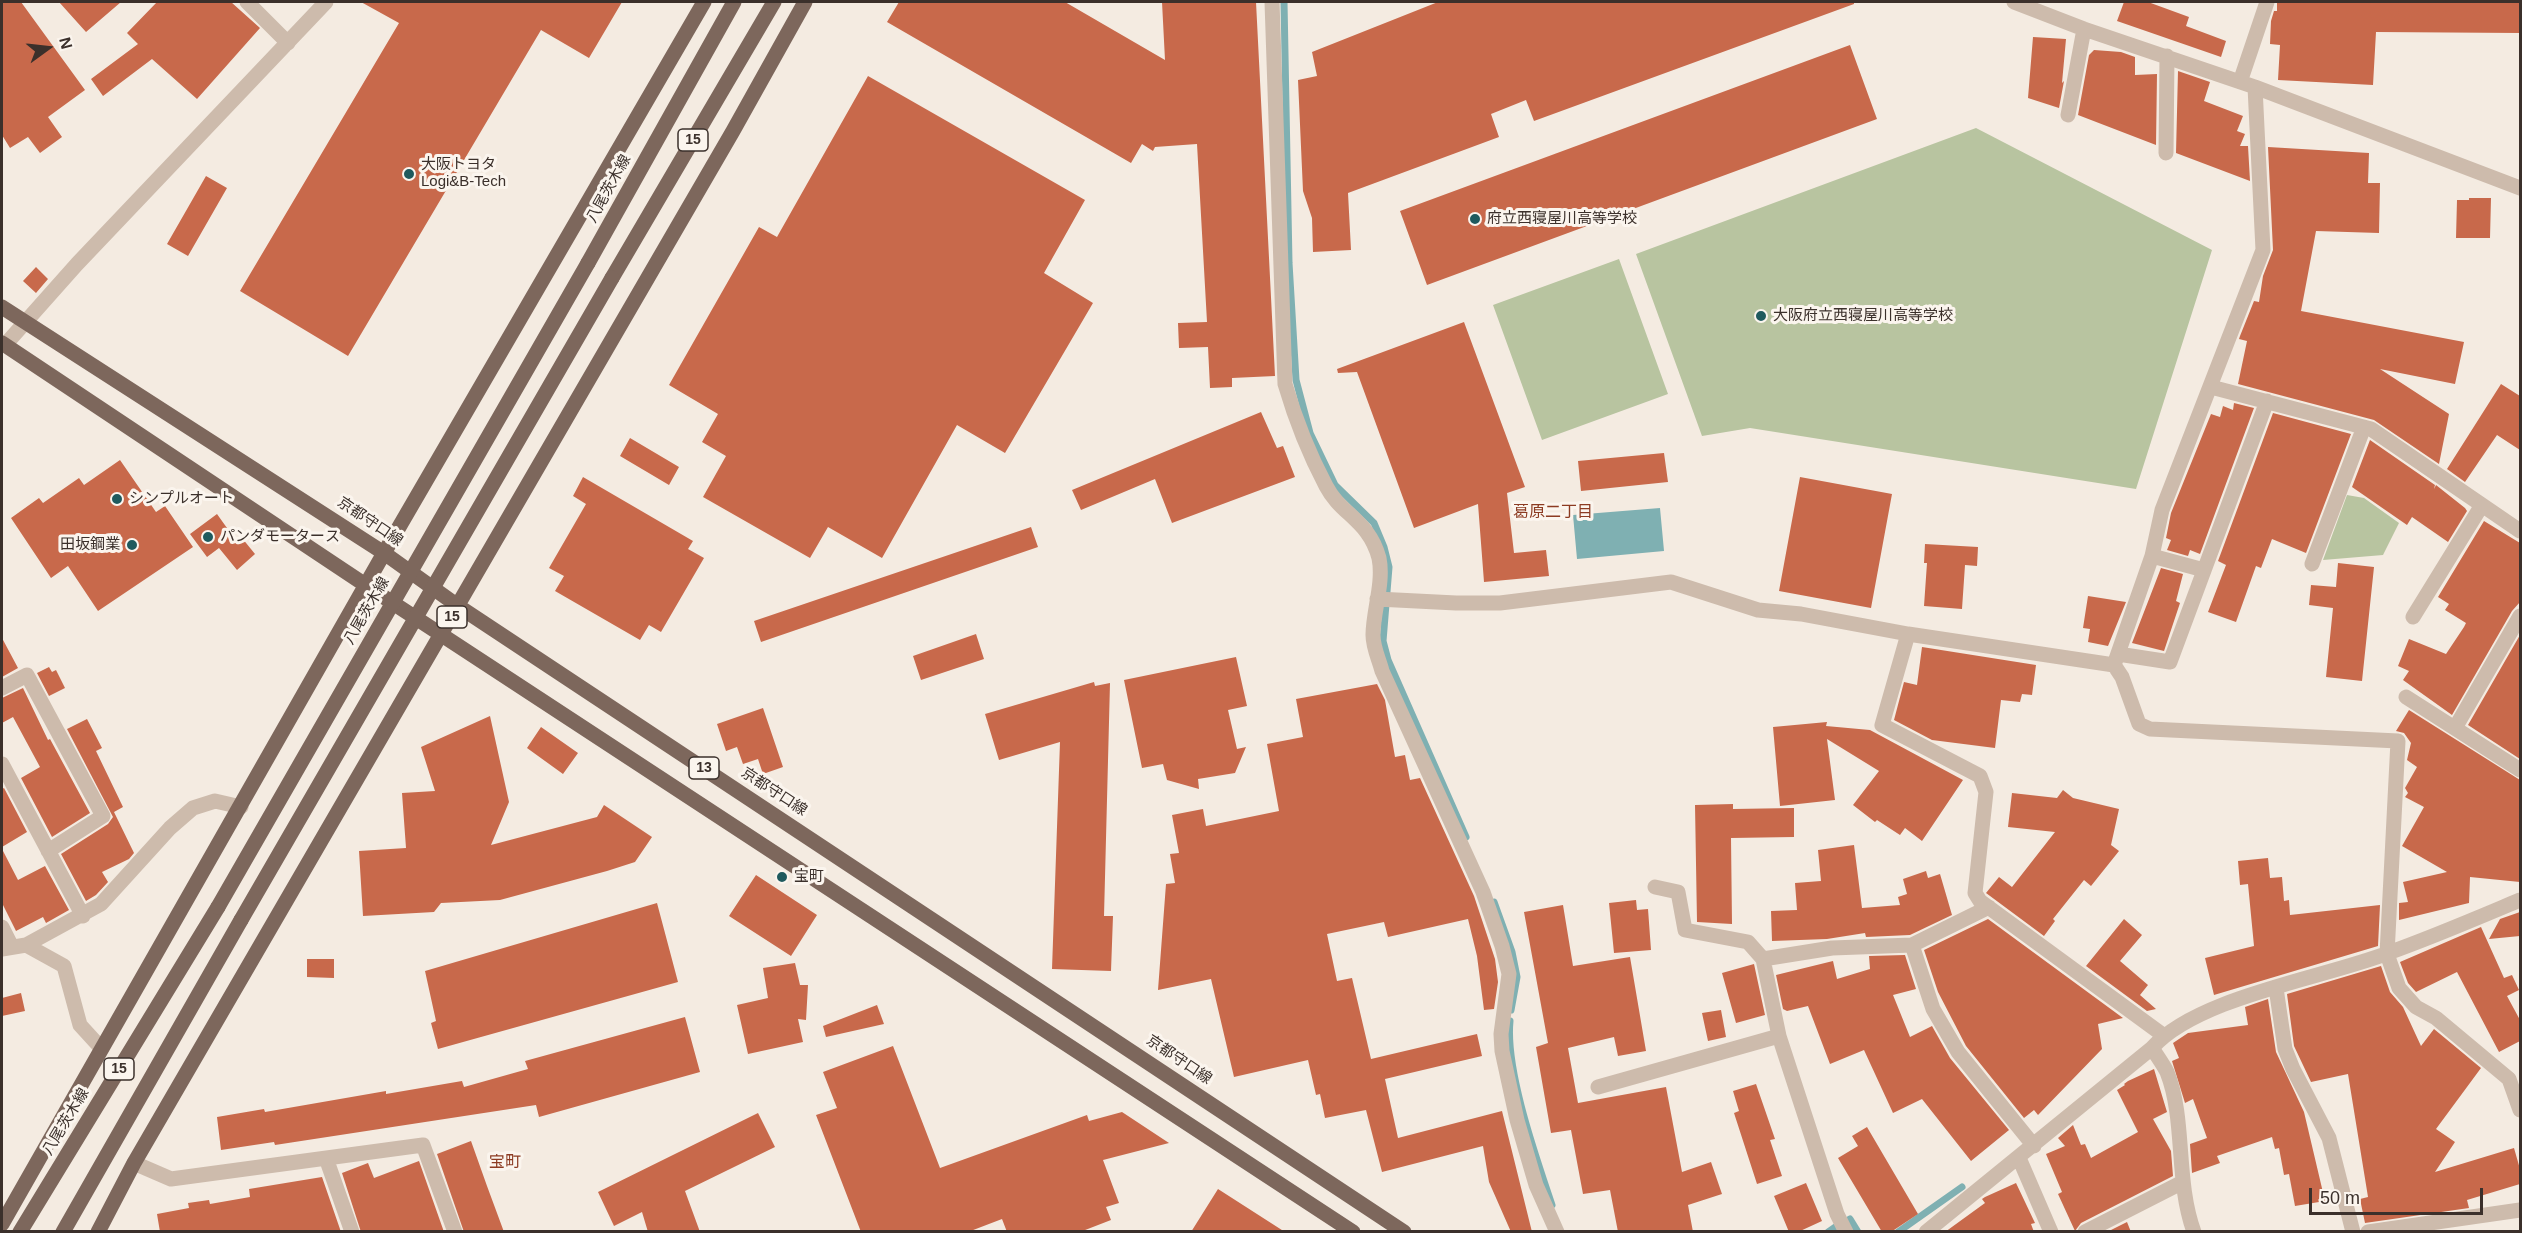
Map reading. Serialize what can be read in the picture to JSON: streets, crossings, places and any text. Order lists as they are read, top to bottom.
{
  "streets": {
    "main road": [
      "15",
      "八尾茨木線",
      "京都守口線",
      "13"
    ]
  },
  "crossings": [
    ["15", "京都守口線"],
    ["15", "13"]
  ],
  "districts": ["葛原二丁目", "宝町"],
  "places": [
    "大阪トヨタ Logi&B-Tech",
    "府立西寝屋川高等学校",
    "大阪府立西寝屋川高等学校",
    "シンプルオート",
    "パンダモータース",
    "田坂鋼業",
    "宝町"
  ],
  "scale_bar": "50 m",
  "north": "right"
}
